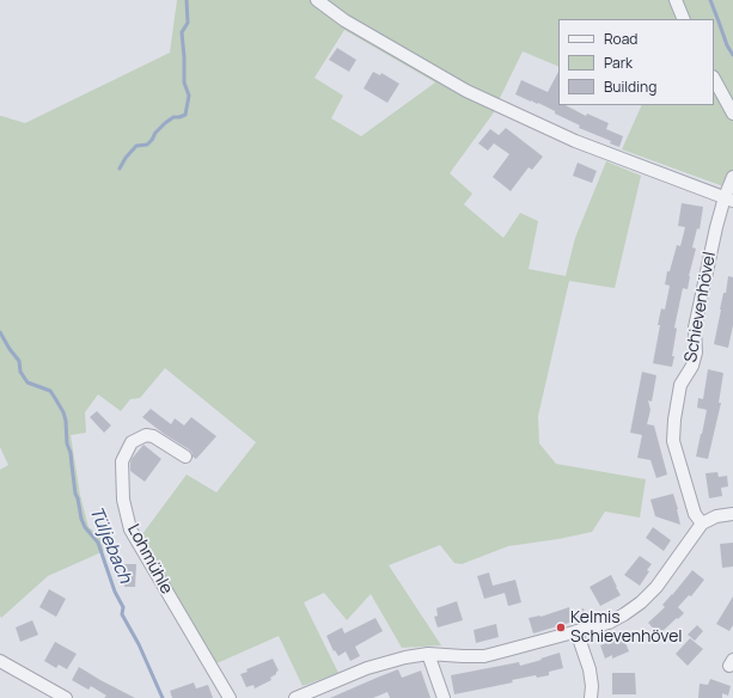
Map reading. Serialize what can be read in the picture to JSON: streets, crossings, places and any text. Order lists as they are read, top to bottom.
{
  "streets": {
    "street": ["Schievenhövel", "Lohmühle"]
  },
  "water": ["Tüljebach"],
  "places": ["Kelmis Schievenhövel"],
  "legend": ["Road", "Park", "Building"]
}
